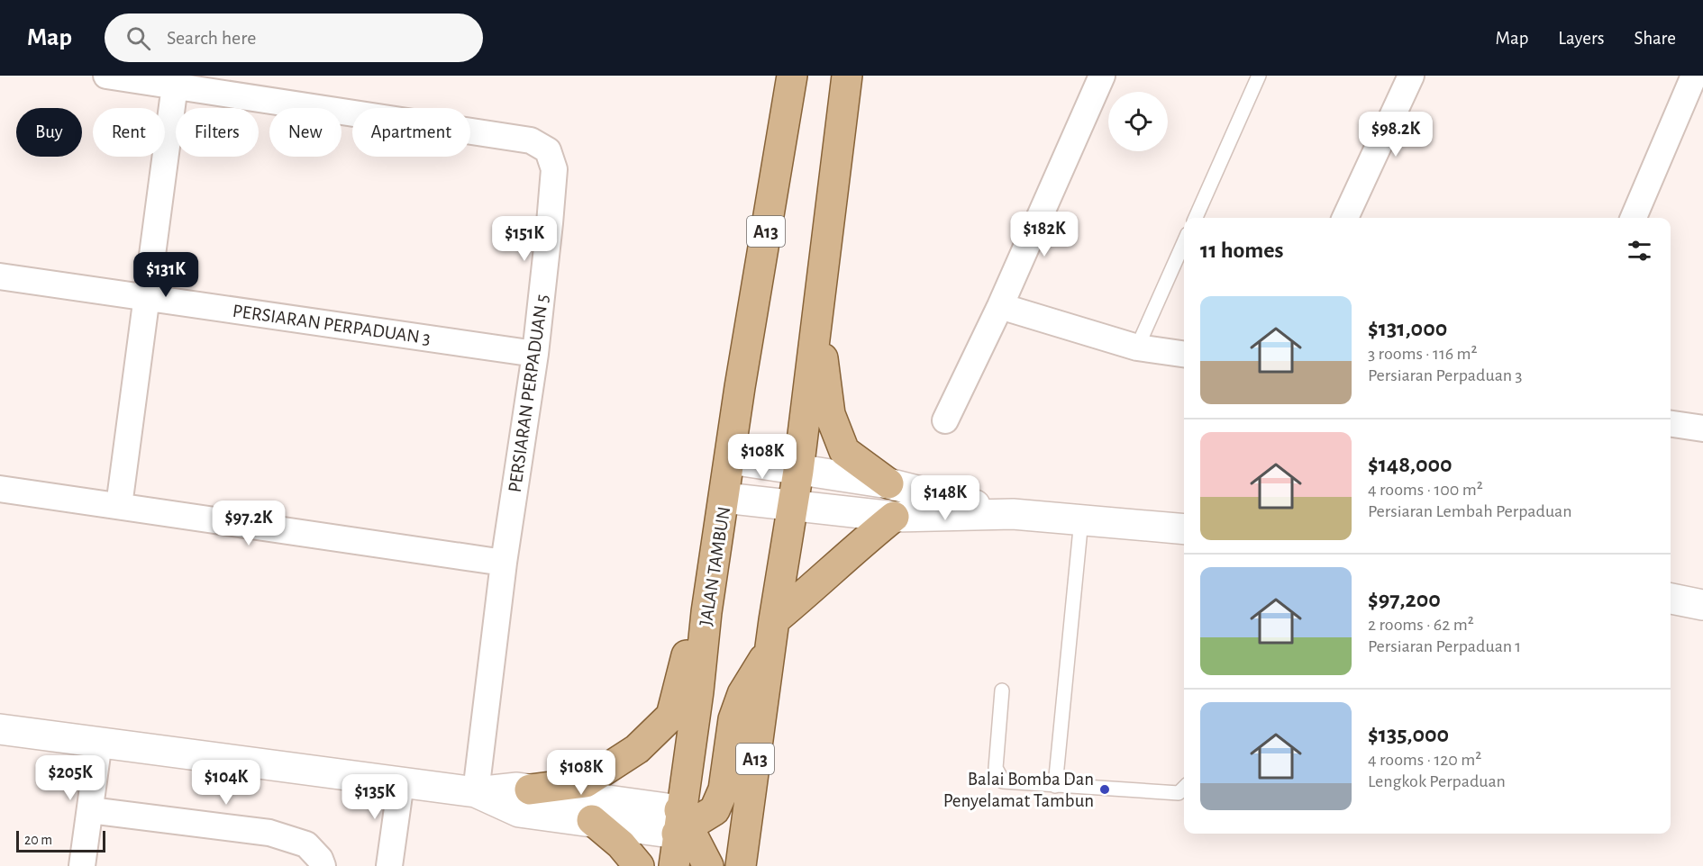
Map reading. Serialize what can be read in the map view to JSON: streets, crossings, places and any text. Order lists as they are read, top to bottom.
{
  "streets": {
    "main road": ["A13", "JALAN TAMBUN"],
    "street": ["PERSIARAN PERPADUAN 3", "PERSIARAN PERPADUAN 5"]
  },
  "crossings": [
    ["PERSIARAN PERPADUAN 3", "PERSIARAN PERPADUAN 5"]
  ],
  "places": ["Balai Bomba Dan Penyelamat Tambun"],
  "scale_bar": "20 m",
  "page": {
    "header": "Map",
    "search": "Search here",
    "nav": ["Map", "Layers", "Share"],
    "chip": [
      "Buy",
      "Rent",
      "Filters",
      "New",
      "Apartment"
    ],
    "price": [
      "$98.2K",
      "$182K",
      "$151K",
      "$131K",
      "$108K",
      "$148K",
      "$97.2K",
      "$108K",
      "$205K",
      "$104K",
      "$135K"
    ],
    "heading": "11 homes",
    "list": [
      {
        "name": "$131,000",
        "note": "3 rooms · 116 m² · Persiaran Perpaduan 3"
      },
      {
        "name": "$148,000",
        "note": "4 rooms · 100 m² · Persiaran Lembah Perpaduan"
      },
      {
        "name": "$97,200",
        "note": "2 rooms · 62 m² · Persiaran Perpaduan 1"
      },
      {
        "name": "$135,000",
        "note": "4 rooms · 120 m² · Lengkok Perpaduan"
      }
    ],
    "scale": "20 m"
  }
}
